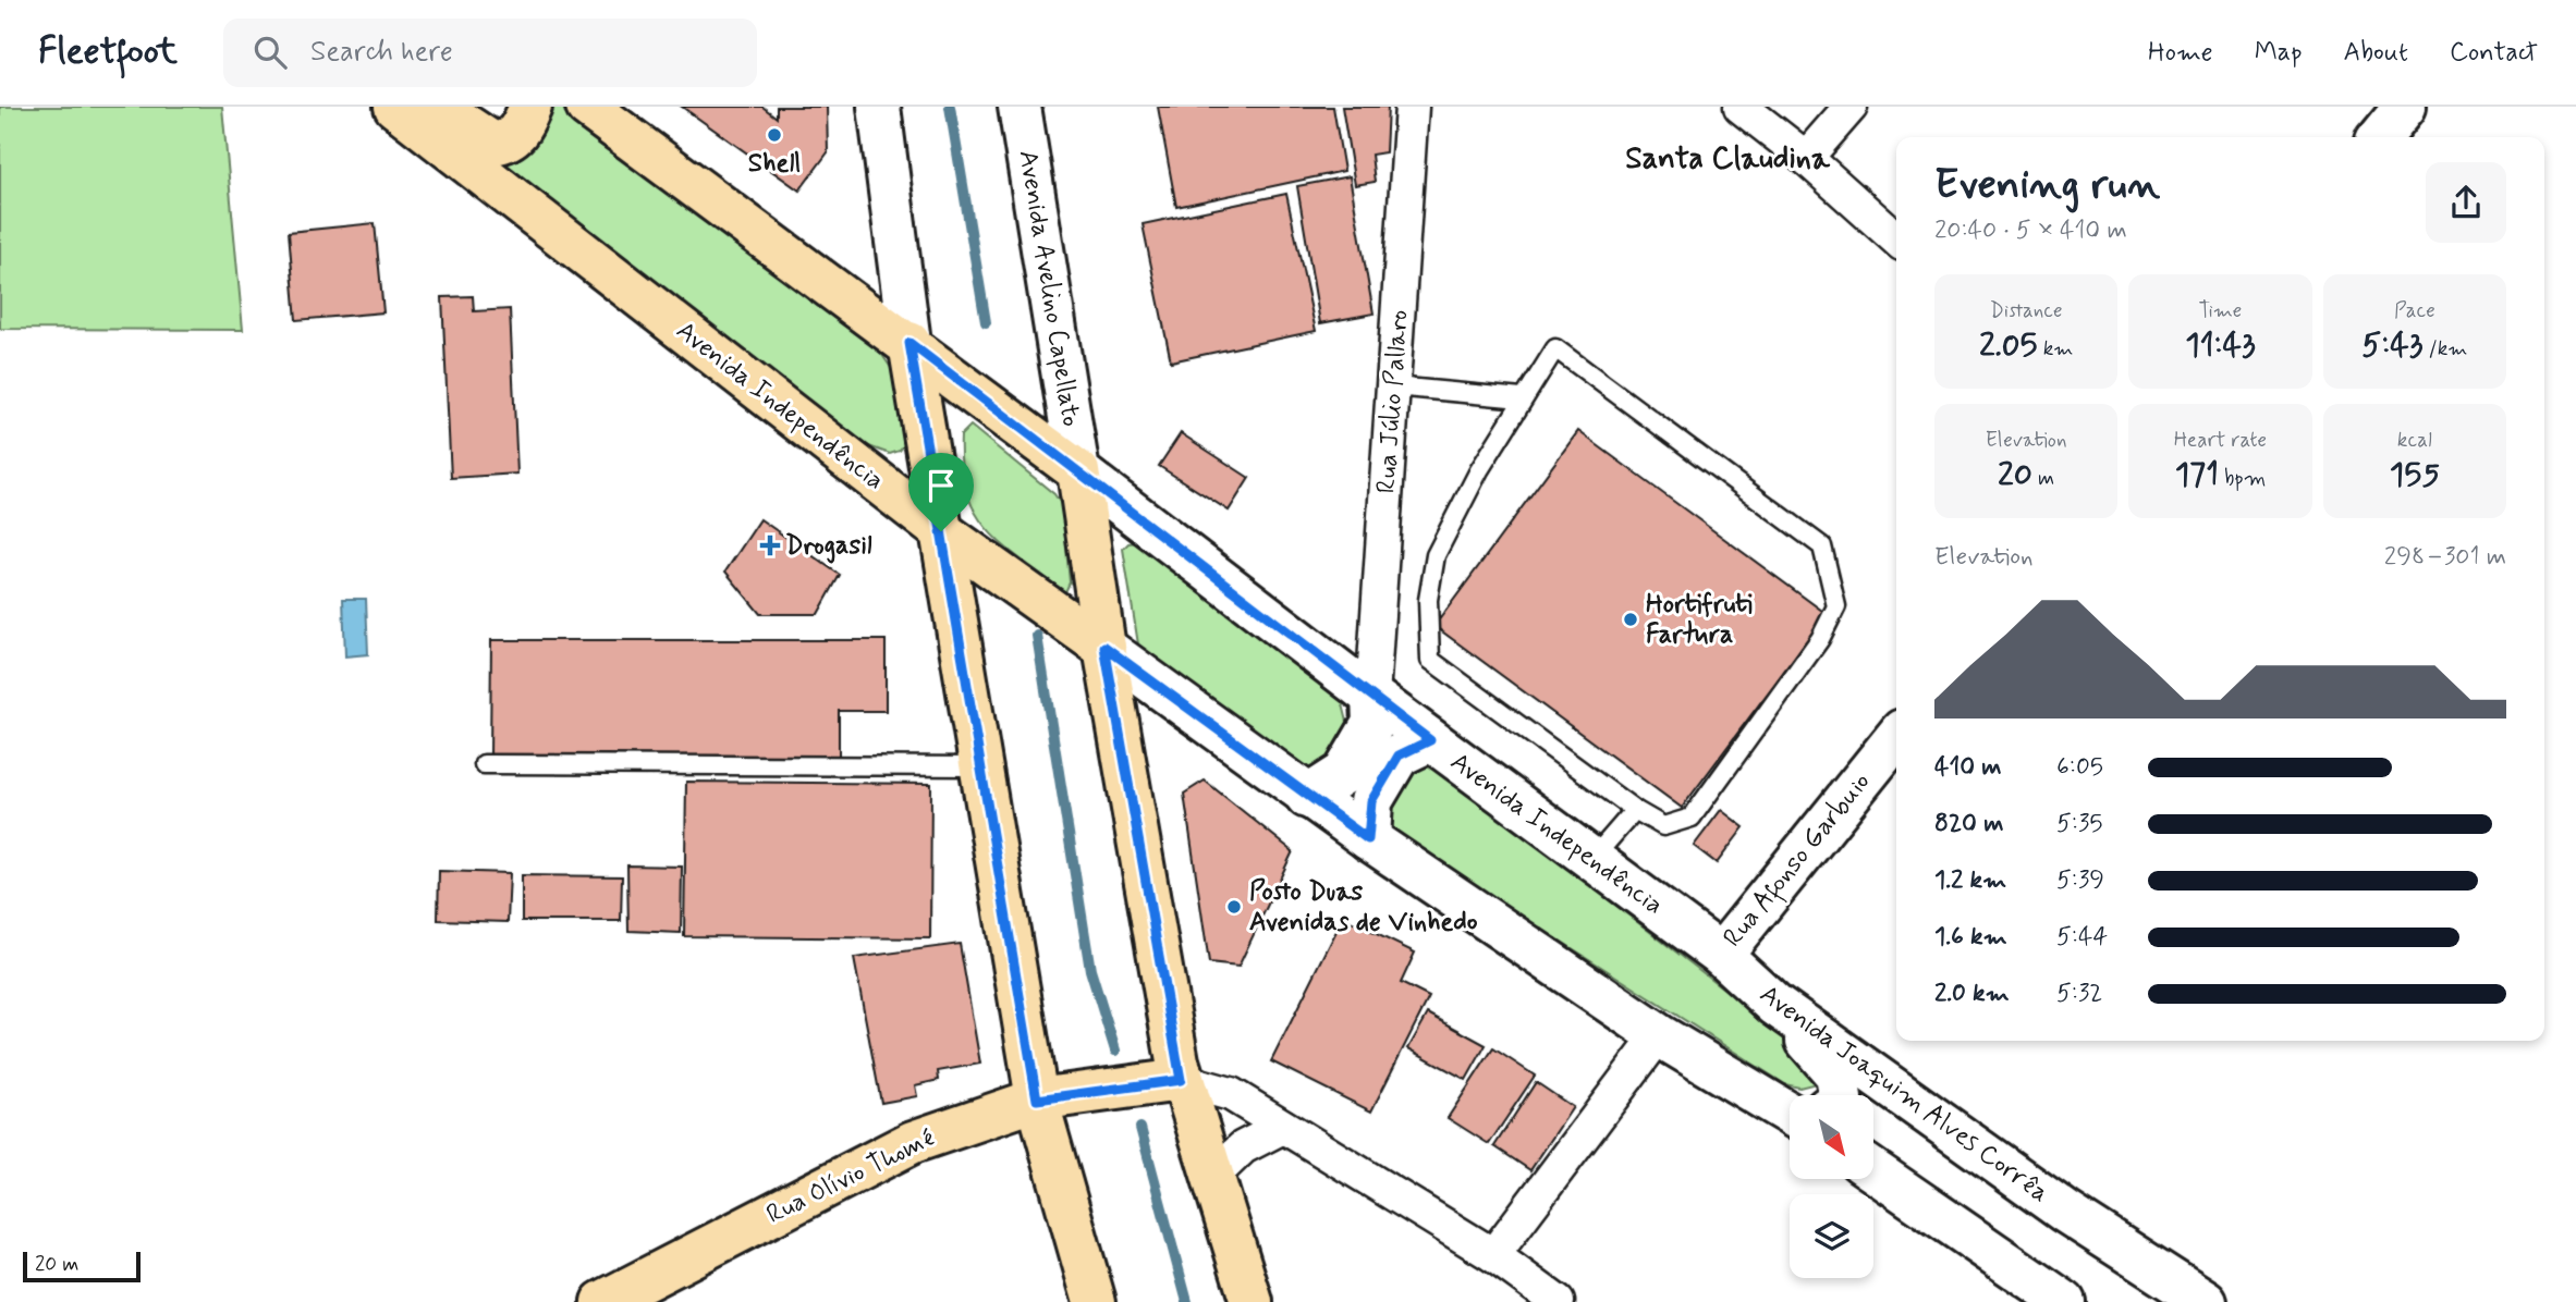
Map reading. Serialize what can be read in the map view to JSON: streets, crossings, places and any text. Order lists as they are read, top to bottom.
{
  "streets": {
    "main road": [
      "Avenida Avelino Capellato",
      "Avenida Independência",
      "Rua Afonso Garbuio",
      "Avenida Joaquim Alves Corrêa",
      "Rua Olívio Thomé"
    ],
    "street": ["Rua Júlio Pallaro"]
  },
  "crossings": [
    ["Avenida Avelino Capellato", "Avenida Independência"],
    ["Rua Júlio Pallaro", "Avenida Independência"],
    ["Avenida Independência", "Rua Afonso Garbuio"],
    ["Avenida Independência", "Avenida Joaquim Alves Corrêa"],
    ["Rua Afonso Garbuio", "Avenida Joaquim Alves Corrêa"]
  ],
  "districts": ["Santa Claudina"],
  "places": {
    "other": ["Shell", "Hortifruti Fartura", "Posto Duas Avenidas de Vinhedo"],
    "health": ["Drogasil"]
  },
  "scale_bar": "20 m",
  "north": "bottom right",
  "page": {
    "header": "Fleetfoot",
    "search": "Search here",
    "nav": [
      "Home",
      "Map",
      "About",
      "Contact"
    ],
    "heading": ["Evening run", "20:40 · 5 × 410 m"],
    "stats": [
      ["Distance", "2.05 km"],
      ["Time", "11:43"],
      ["Pace", "5:43 /km"],
      ["Elevation", "20 m"],
      ["Heart rate", "171 bpm"],
      ["kcal", "155"]
    ],
    "chart": ["Elevation", "298–301 m"],
    "list": [
      {
        "name": "410 m",
        "note": "6:05"
      },
      {
        "name": "820 m",
        "note": "5:35"
      },
      {
        "name": "1.2 km",
        "note": "5:39"
      },
      {
        "name": "1.6 km",
        "note": "5:44"
      },
      {
        "name": "2.0 km",
        "note": "5:32"
      }
    ],
    "scale": "20 m"
  }
}
